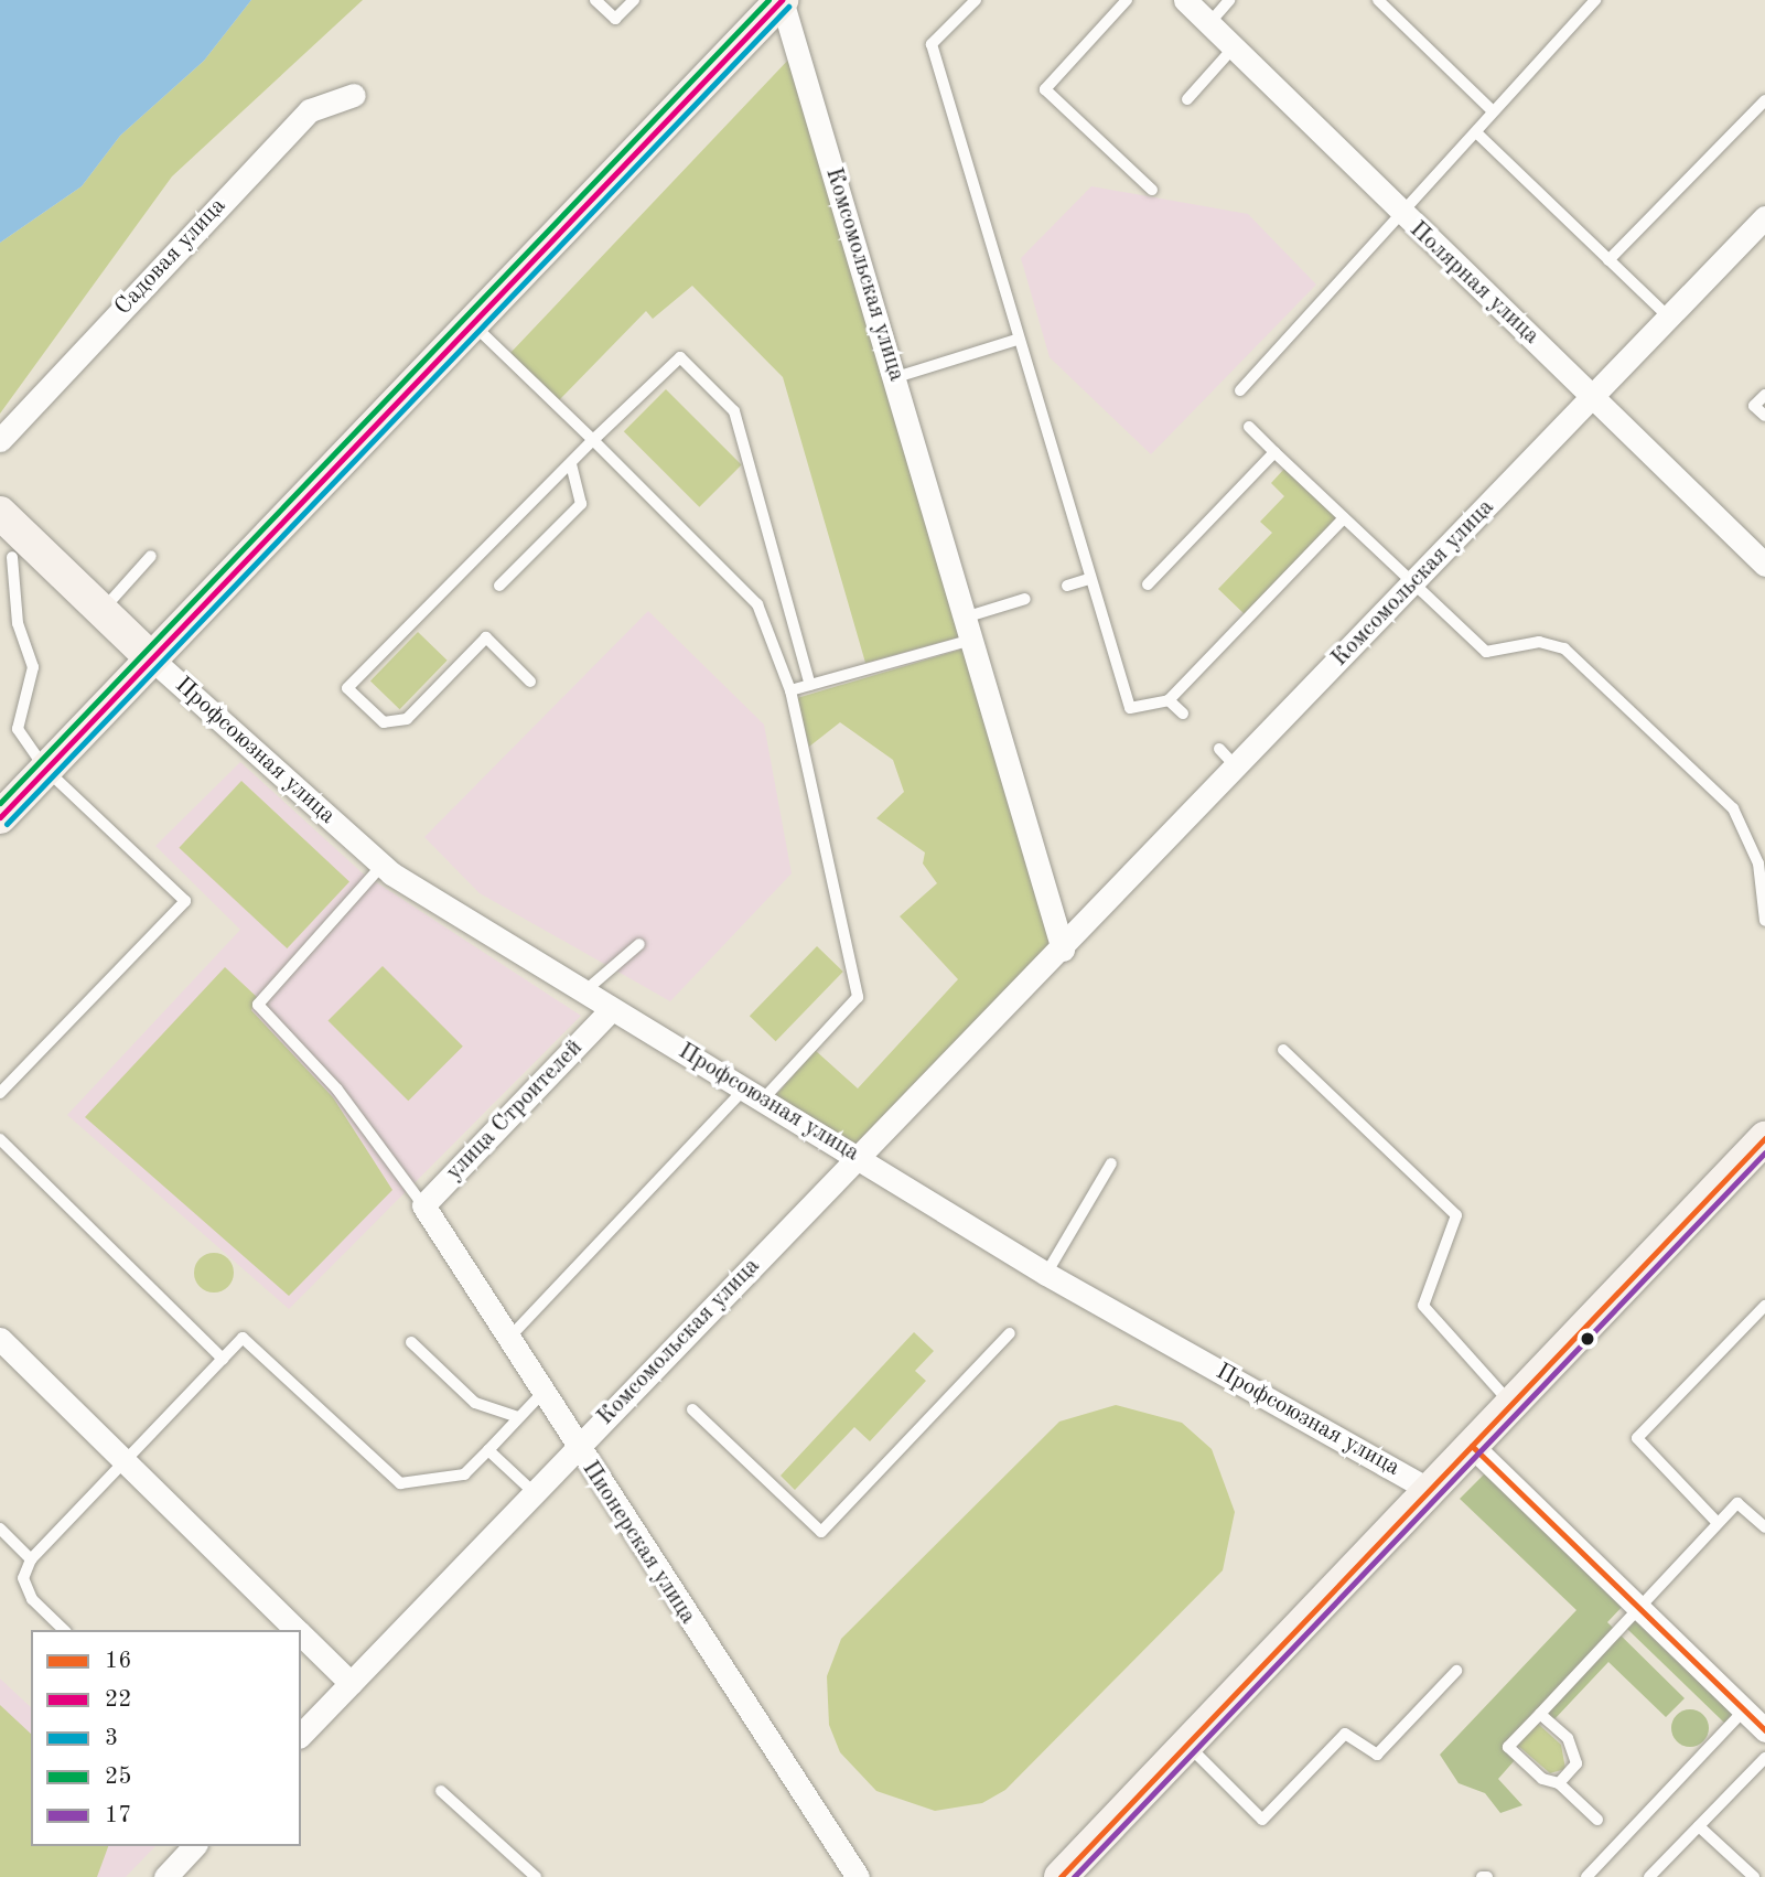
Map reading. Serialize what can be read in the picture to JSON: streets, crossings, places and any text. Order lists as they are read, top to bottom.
{
  "streets": {
    "street": [
      "Садовая улица",
      "Комсомольская улица",
      "Полярная улица",
      "Профсоюзная улица",
      "улица Строителей",
      "Пионерская улица"
    ]
  },
  "crossings": [
    ["Комсомольская улица", "Полярная улица"],
    ["Комсомольская улица", "Профсоюзная улица"],
    ["Комсомольская улица", "Пионерская улица"],
    ["улица Строителей", "Пионерская улица"]
  ],
  "lines": [
    "transit line 22",
    "transit line 25",
    "transit line 3",
    "transit line 16",
    "transit line 17"
  ],
  "legend": [
    "16",
    "22",
    "3",
    "25",
    "17"
  ]
}
